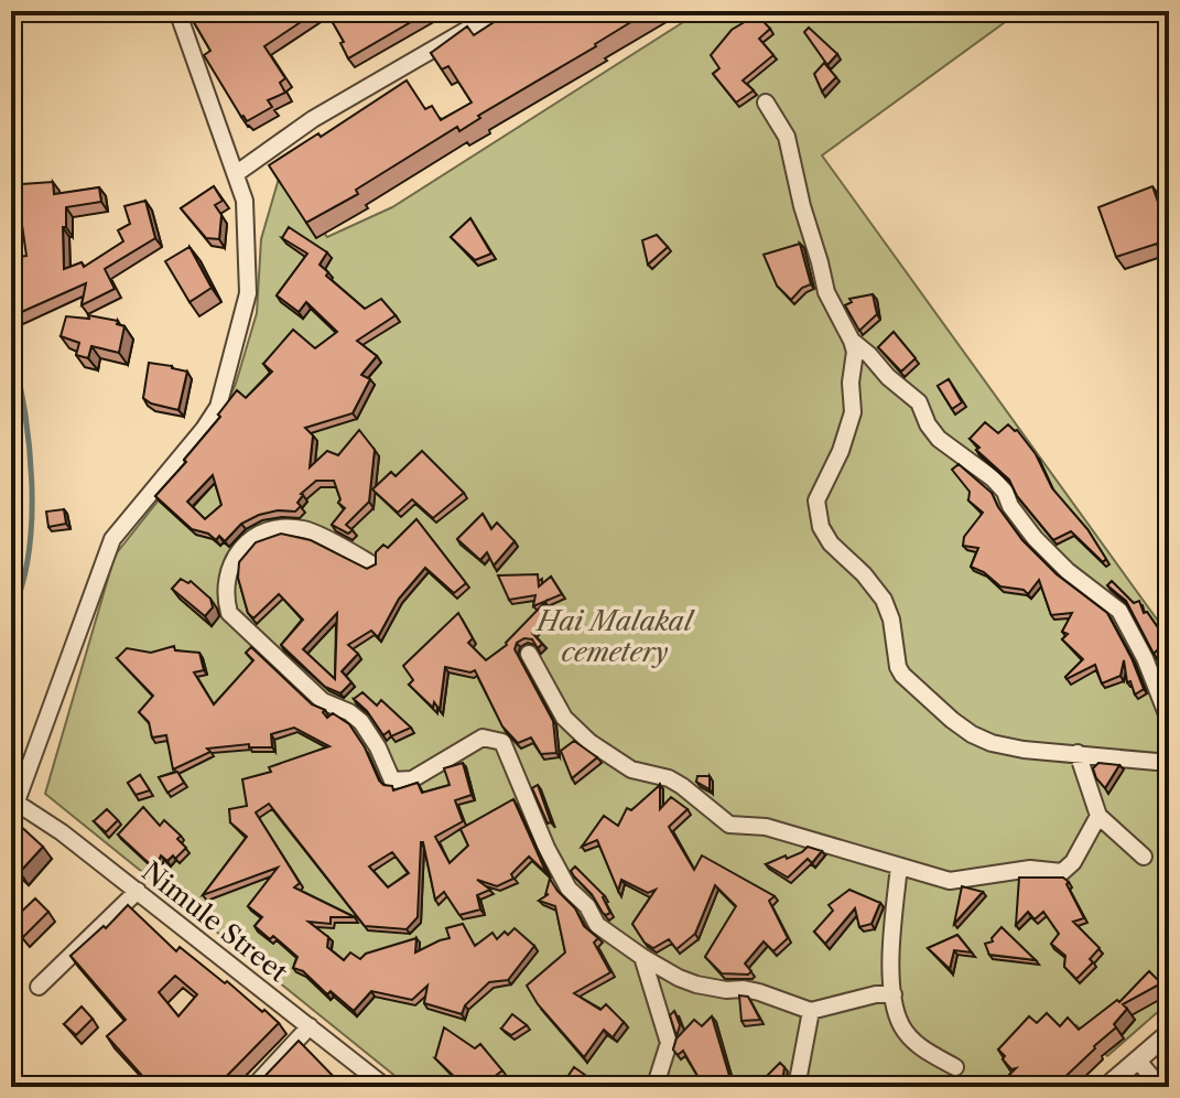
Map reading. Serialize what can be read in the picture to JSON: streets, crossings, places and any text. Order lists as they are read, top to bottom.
{
  "streets": {
    "street": ["Nimule Street"]
  },
  "parks": ["Hai Malakal cemetery"]
}
